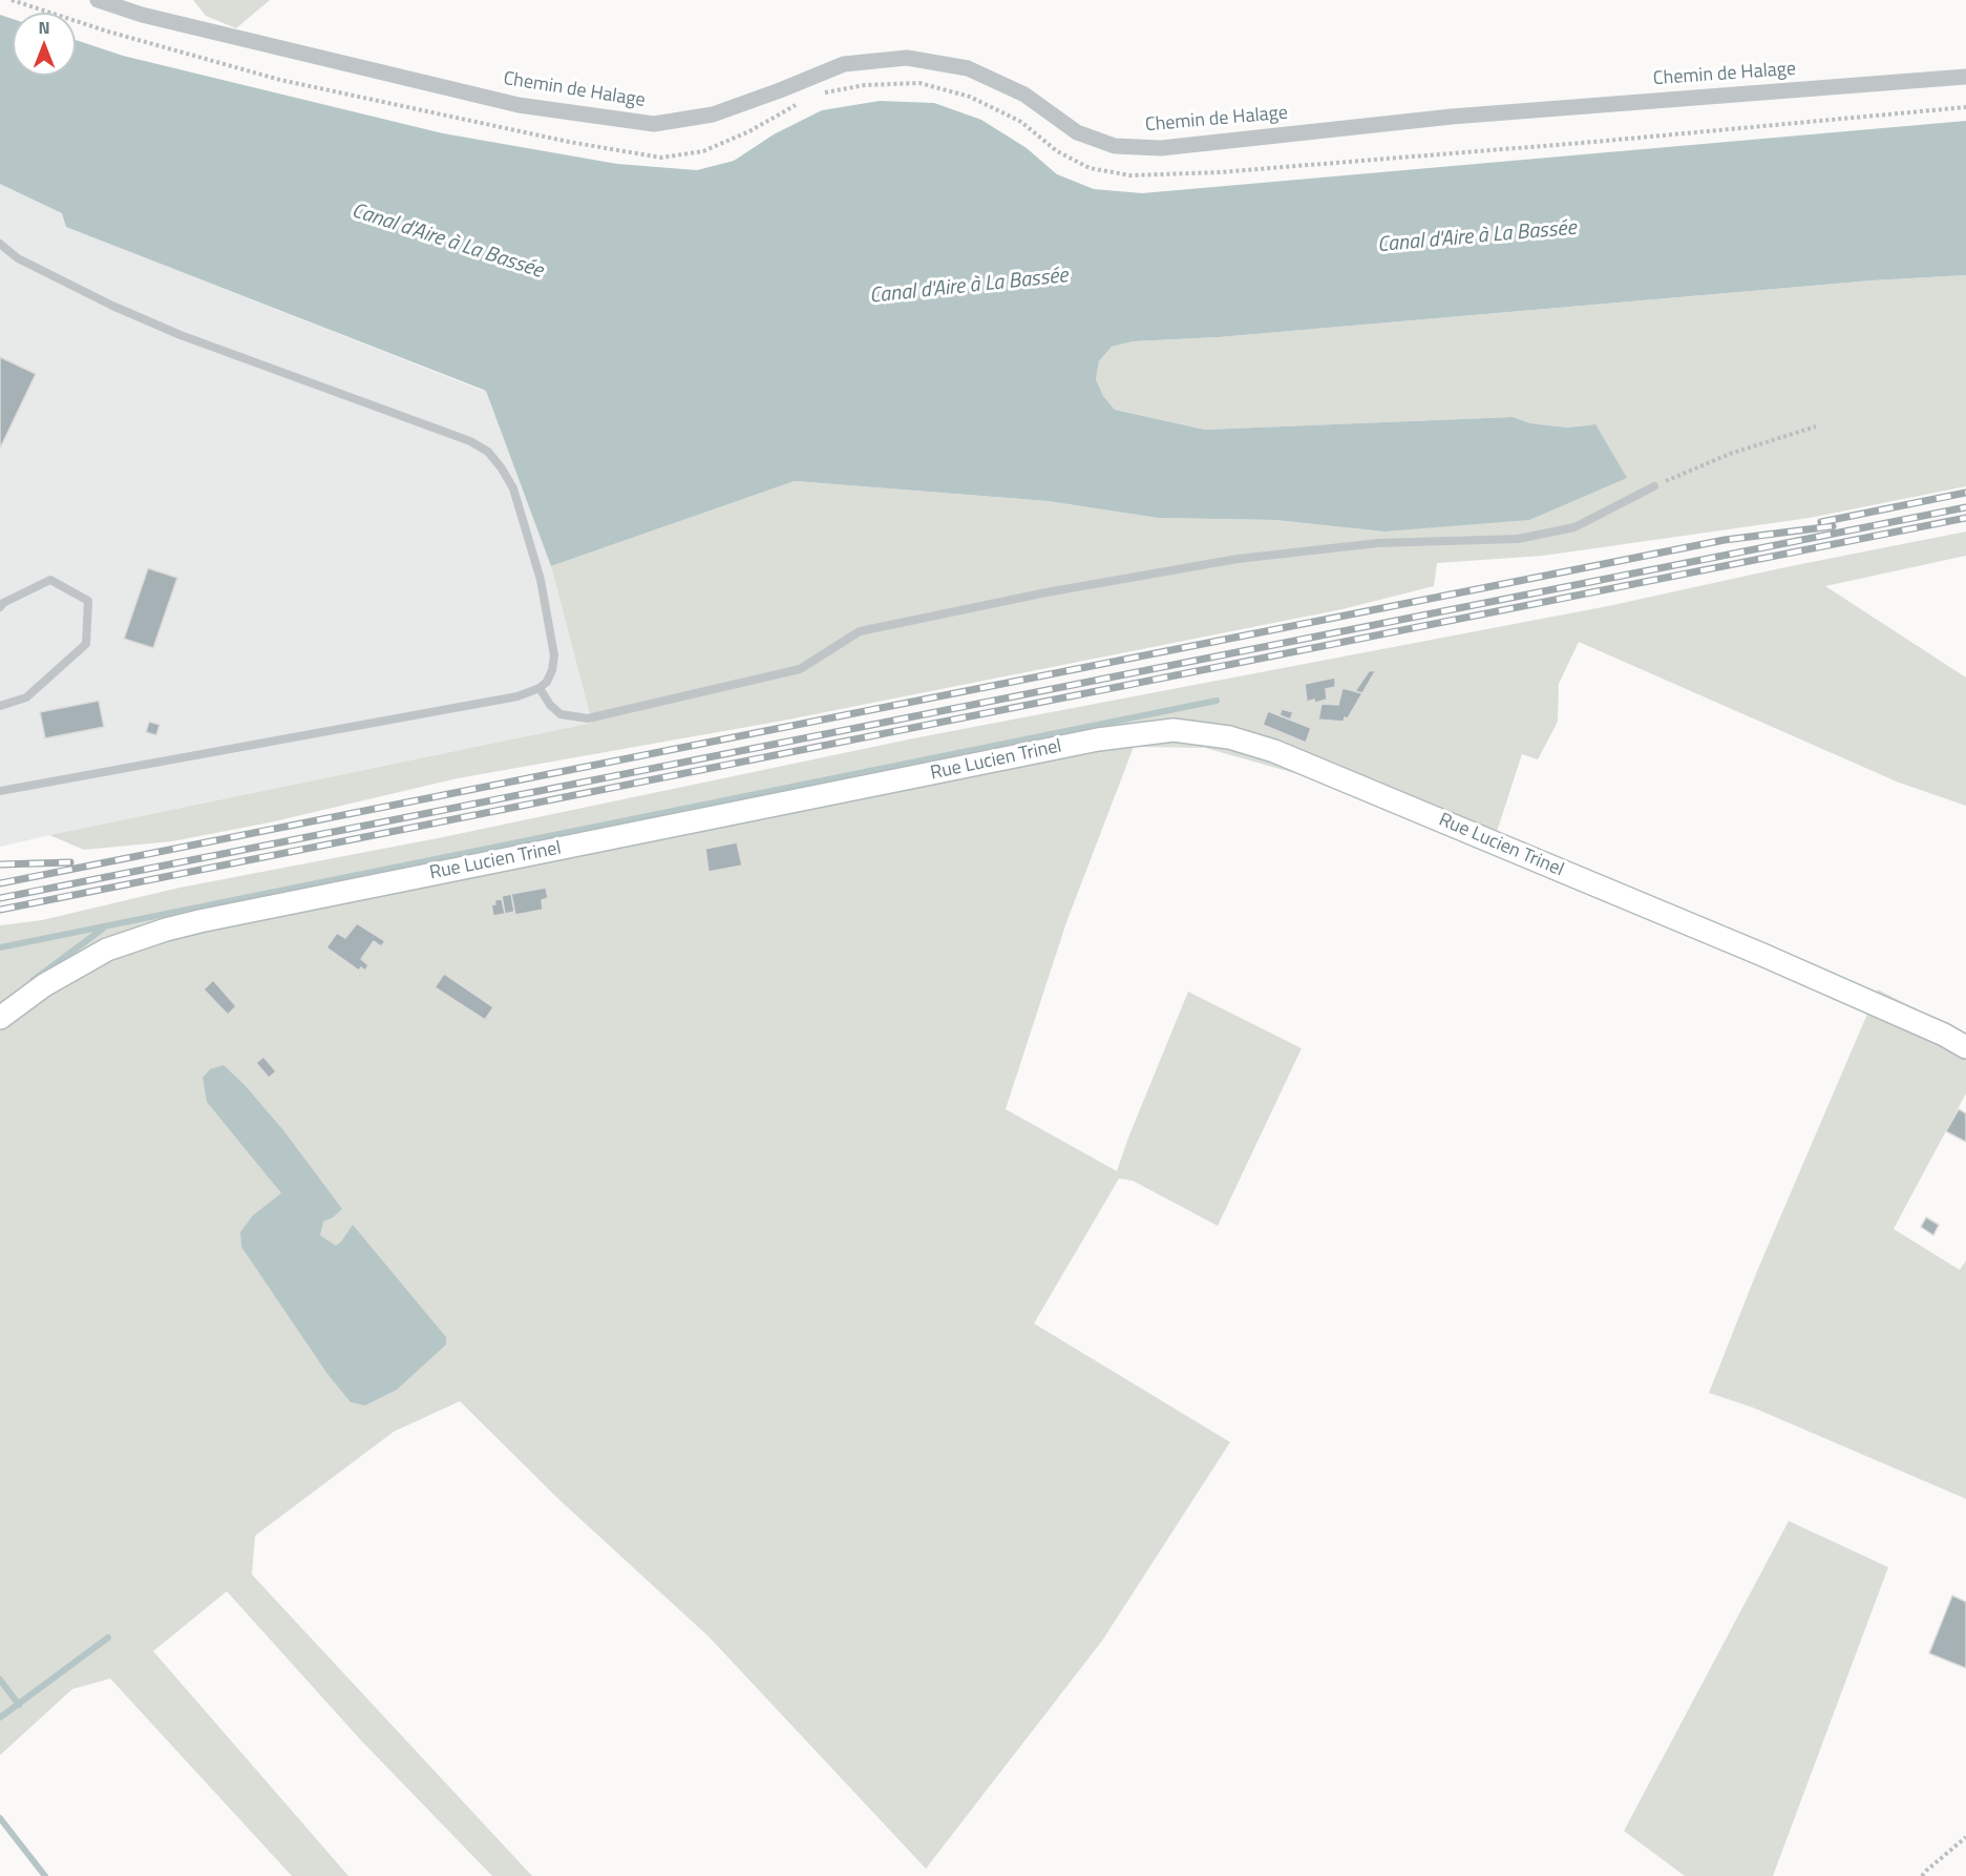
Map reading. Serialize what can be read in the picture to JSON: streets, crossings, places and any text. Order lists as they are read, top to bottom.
{
  "streets": {
    "street": ["Chemin de Halage", "Rue Lucien Trinel"]
  },
  "water": ["Canal d'Aire à La Bassée"],
  "north": "top"
}
